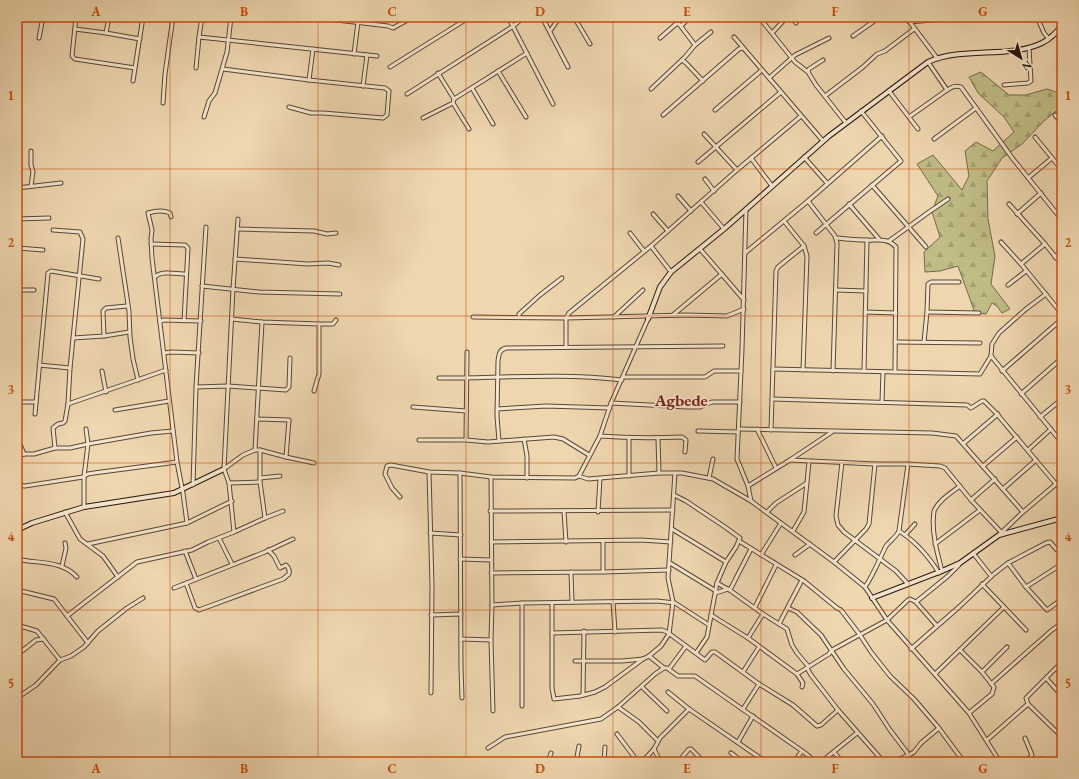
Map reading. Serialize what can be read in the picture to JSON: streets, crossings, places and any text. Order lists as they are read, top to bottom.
{
  "districts": ["Agbede"],
  "north": "bottom right",
  "grid": {
    "columns": [
      "A",
      "B",
      "C",
      "D",
      "E",
      "F",
      "G"
    ],
    "rows": [
      "1",
      "2",
      "3",
      "4",
      "5"
    ]
  }
}
